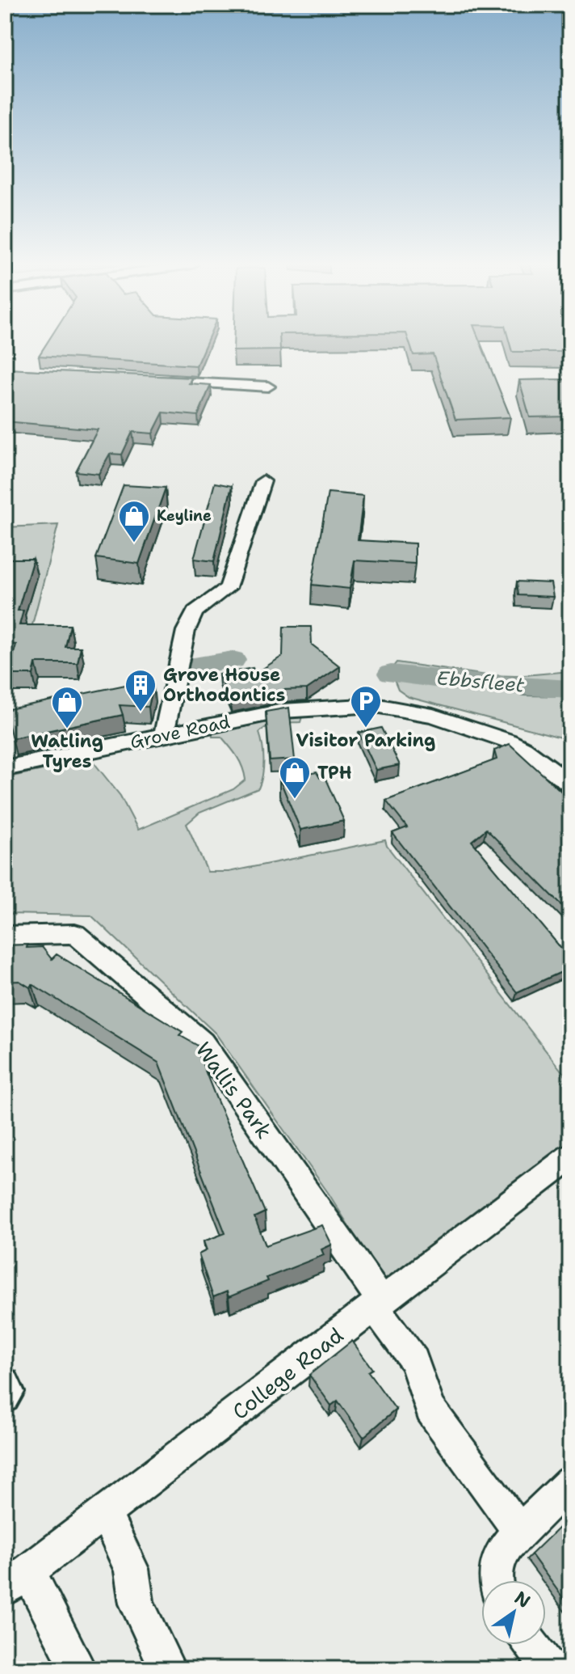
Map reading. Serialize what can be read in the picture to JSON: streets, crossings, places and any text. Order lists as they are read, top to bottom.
{
  "streets": {
    "street": ["Grove Road", "Wallis Park", "College Road"]
  },
  "crossings": [
    ["Wallis Park", "College Road"]
  ],
  "water": ["Ebbsfleet"],
  "places": {
    "shop": ["Keyline", "Watling Tyres", "TPH"],
    "building": ["Grove House Orthodontics"],
    "parking": ["Visitor Parking"]
  },
  "north": "top right"
}
